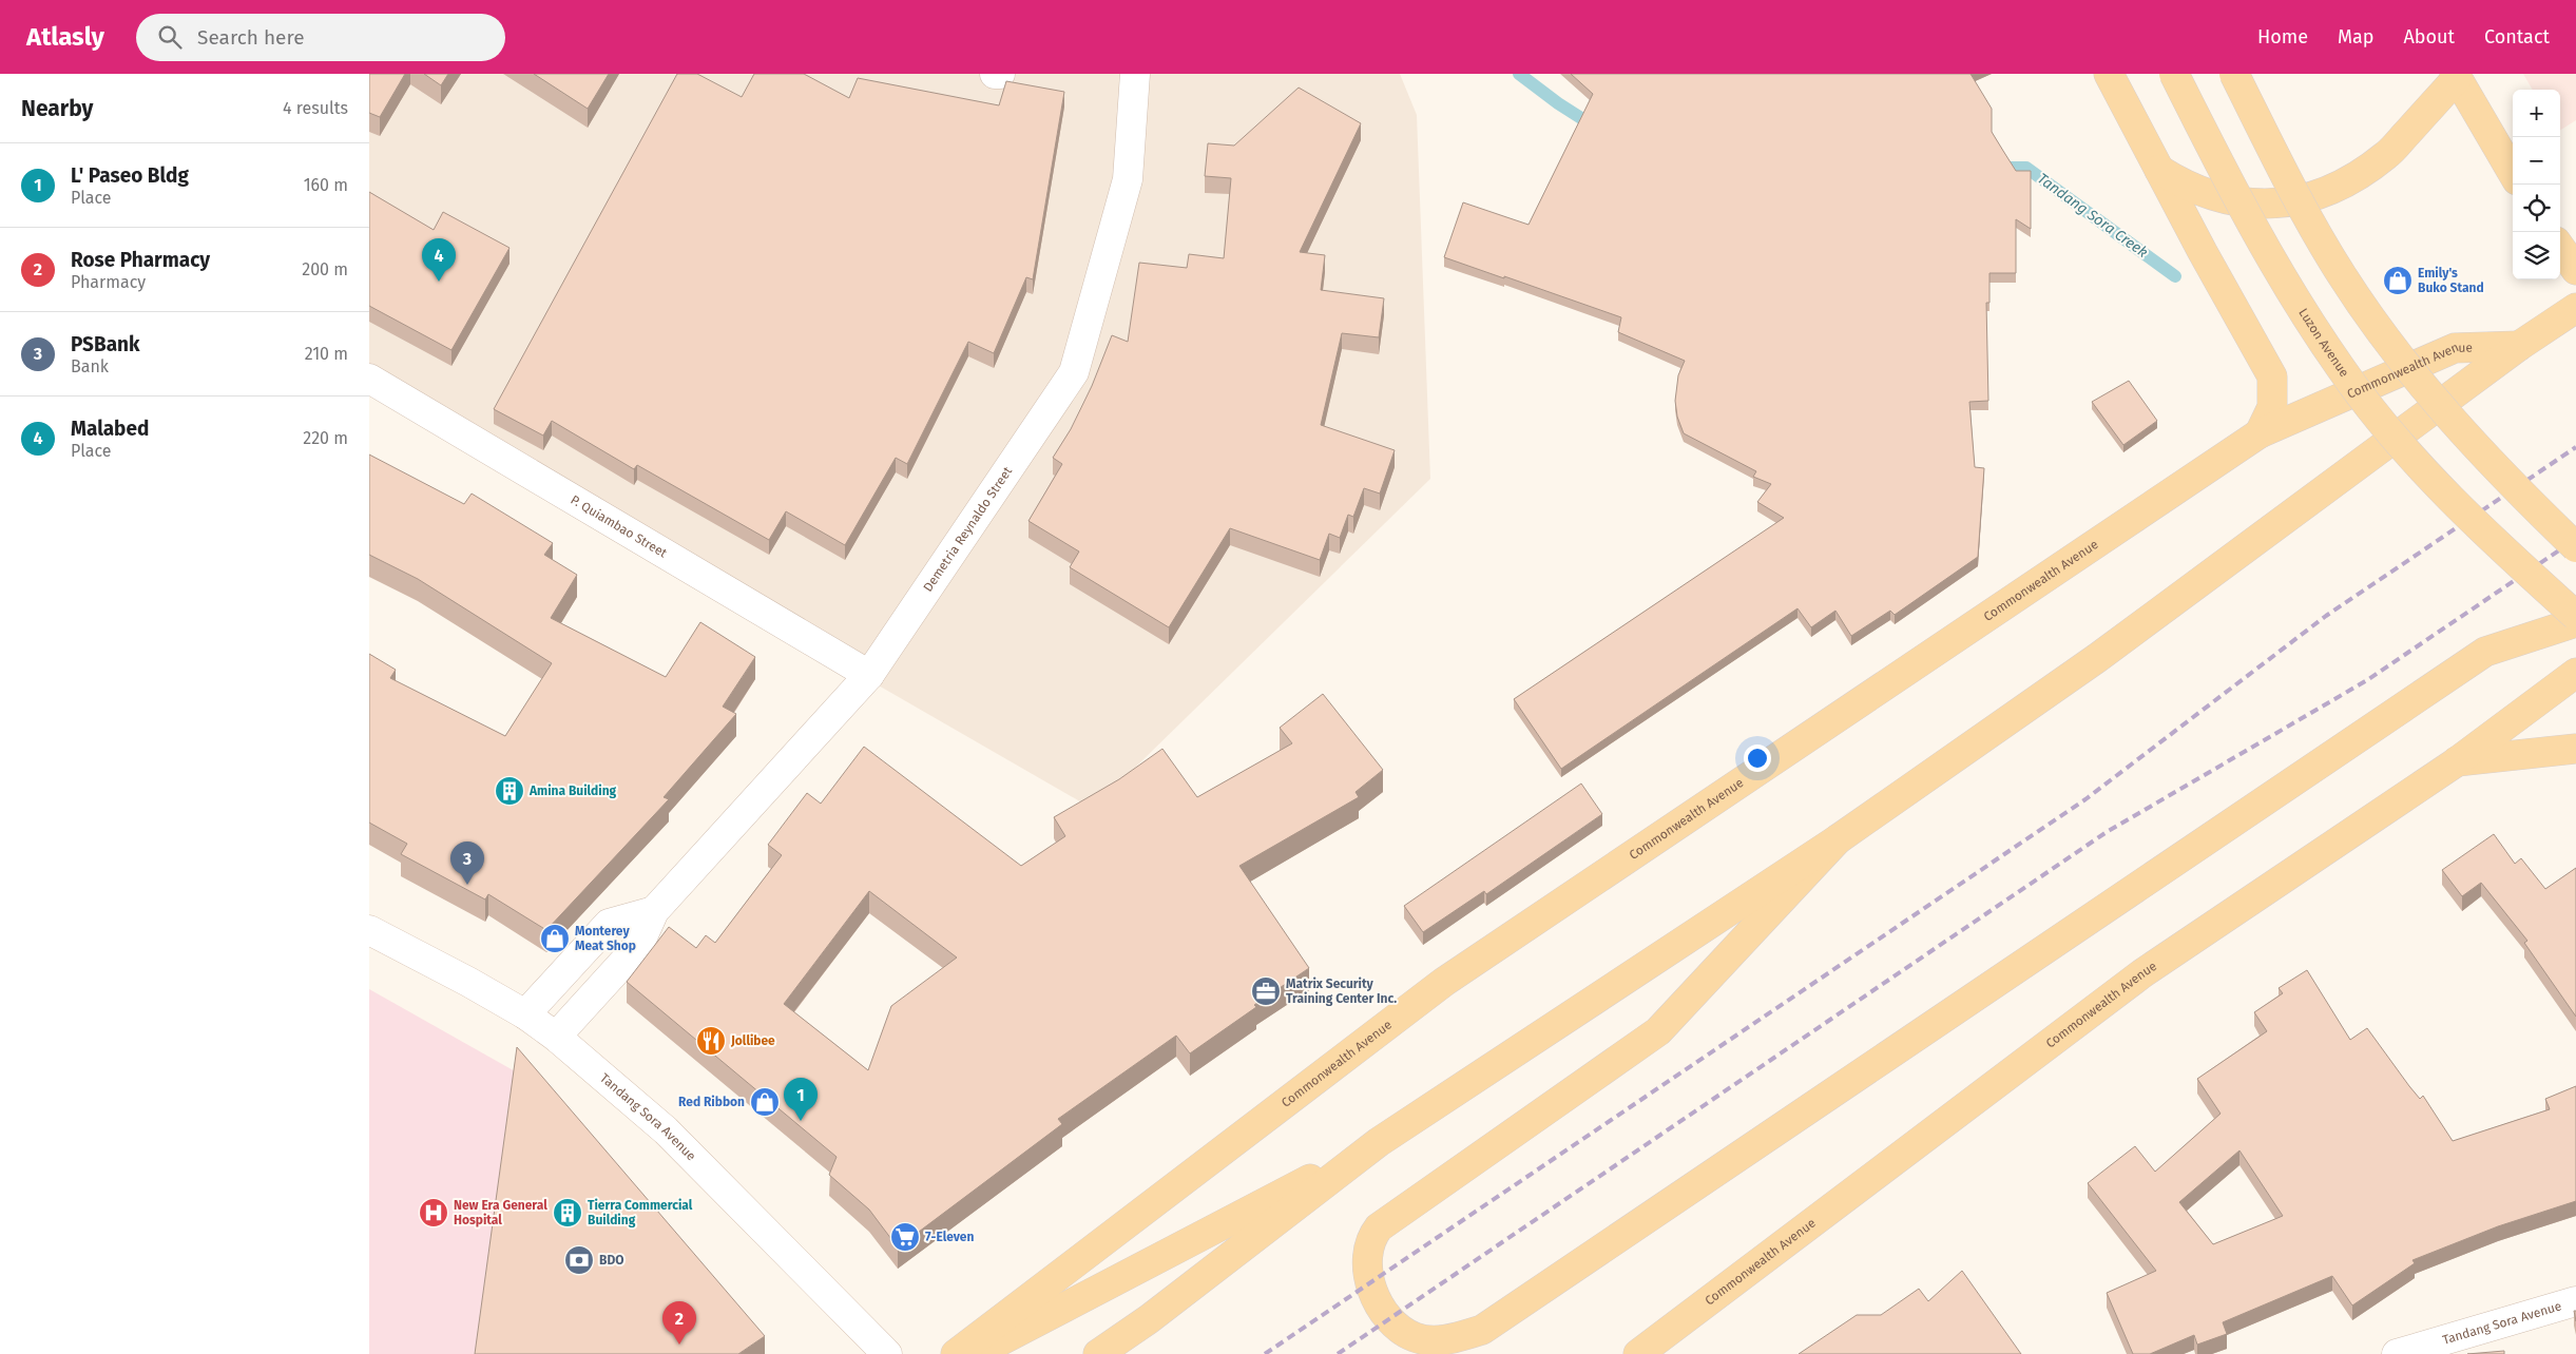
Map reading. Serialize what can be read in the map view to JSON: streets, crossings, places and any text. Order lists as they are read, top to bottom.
{
  "streets": {
    "main road": ["Luzon Avenue", "Commonwealth Avenue"],
    "street": ["P. Quiambao Street", "Demetria Reynaldo Street", "Tandang Sora Avenue"]
  },
  "crossings": [
    ["P. Quiambao Street", "Demetria Reynaldo Street"],
    ["Demetria Reynaldo Street", "Tandang Sora Avenue"]
  ],
  "water": ["Tandang Sora Creek"],
  "places": {
    "shop": ["Emily's Buko Stand", "Monterey Meat Shop", "Red Ribbon"],
    "building": ["Amina Building", "Tierra Commercial Building"],
    "office": ["Matrix Security Training Center Inc."],
    "restaurant": ["Jollibee"],
    "hospital": ["New Era General Hospital"],
    "supermarket": ["7-Eleven"],
    "bank": ["BDO"]
  },
  "page": {
    "header": "Atlasly",
    "search": "Search here",
    "nav": [
      "Home",
      "Map",
      "About",
      "Contact"
    ],
    "heading": ["Nearby", "4 results"],
    "map_buttons": ["+", "−"],
    "list": [
      {
        "mark": "1",
        "name": "L' Paseo Bldg",
        "note": "Place",
        "value": "160 m"
      },
      {
        "mark": "2",
        "name": "Rose Pharmacy",
        "note": "Pharmacy",
        "value": "200 m"
      },
      {
        "mark": "3",
        "name": "PSBank",
        "note": "Bank",
        "value": "210 m"
      },
      {
        "mark": "4",
        "name": "Malabed",
        "note": "Place",
        "value": "220 m"
      }
    ],
    "pins": [
      "4",
      "3",
      "1",
      "2"
    ]
  }
}
